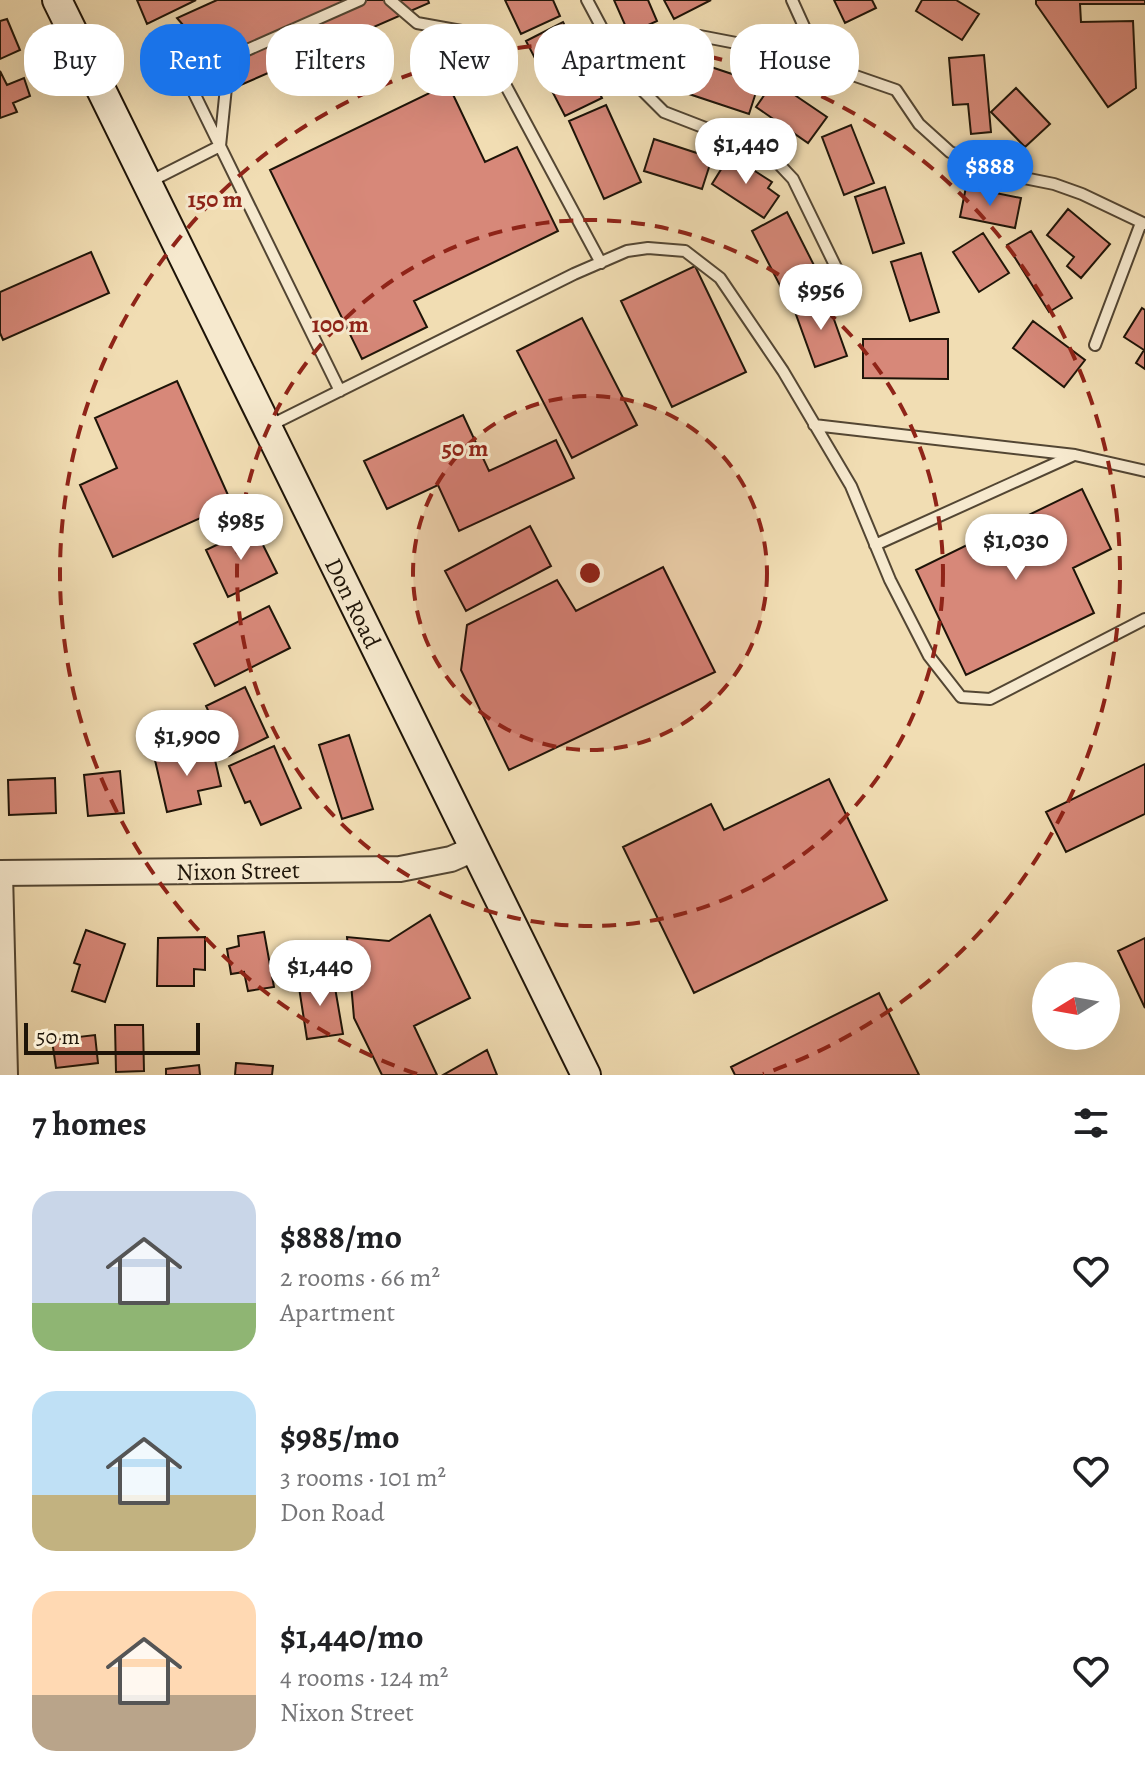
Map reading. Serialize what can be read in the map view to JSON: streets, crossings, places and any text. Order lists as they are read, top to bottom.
{
  "streets": {
    "main road": ["Don Road"],
    "street": ["Nixon Street"]
  },
  "crossings": [
    ["Don Road", "Nixon Street"]
  ],
  "scale_bar": "50 m",
  "north": "left",
  "page": {
    "chip": [
      "Buy",
      "Rent",
      "Filters",
      "New",
      "Apartment",
      "House"
    ],
    "price": [
      "$1,440",
      "$888",
      "$956",
      "$985",
      "$1,030",
      "$1,900",
      "$1,440"
    ],
    "scale": "50 m",
    "heading": "7 homes",
    "list": [
      {
        "name": "$888/mo",
        "note": "2 rooms · 66 m² · Apartment"
      },
      {
        "name": "$985/mo",
        "note": "3 rooms · 101 m² · Don Road"
      },
      {
        "name": "$1,440/mo",
        "note": "4 rooms · 124 m² · Nixon Street"
      }
    ]
  },
  "rings": ["150 m", "100 m", "50 m"]
}
